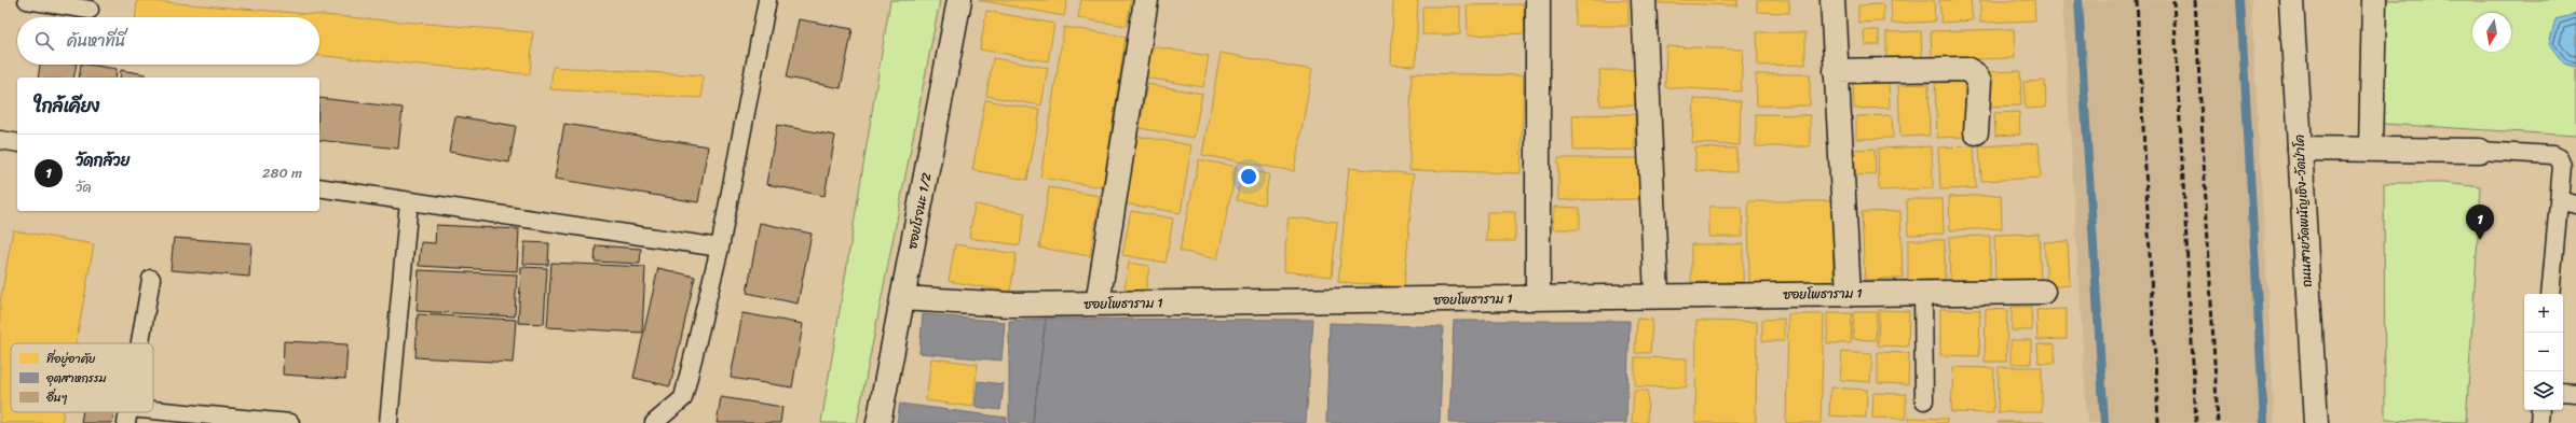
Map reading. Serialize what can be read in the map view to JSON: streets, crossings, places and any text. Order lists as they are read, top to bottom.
{
  "streets": {
    "street": ["ซอยโรจนะ 1/2", "ถนนสายวัดพนัญเชิง-วัดป่าโค", "ซอยโพธาราม 1"]
  },
  "crossings": [
    ["ซอยโรจนะ 1/2", "ซอยโพธาราม 1"]
  ],
  "legend": ["ที่อยู่อาศัย", "อุตสาหกรรม", "อื่นๆ"],
  "north": "bottom",
  "page": {
    "search": "ค้นหาที่นี่",
    "heading": "ใกล้เคียง",
    "list": [
      {
        "mark": "1",
        "name": "วัดกล้วย",
        "note": "วัด",
        "value": "280 m"
      }
    ],
    "pins": "1",
    "map_buttons": ["+", "−"]
  }
}
